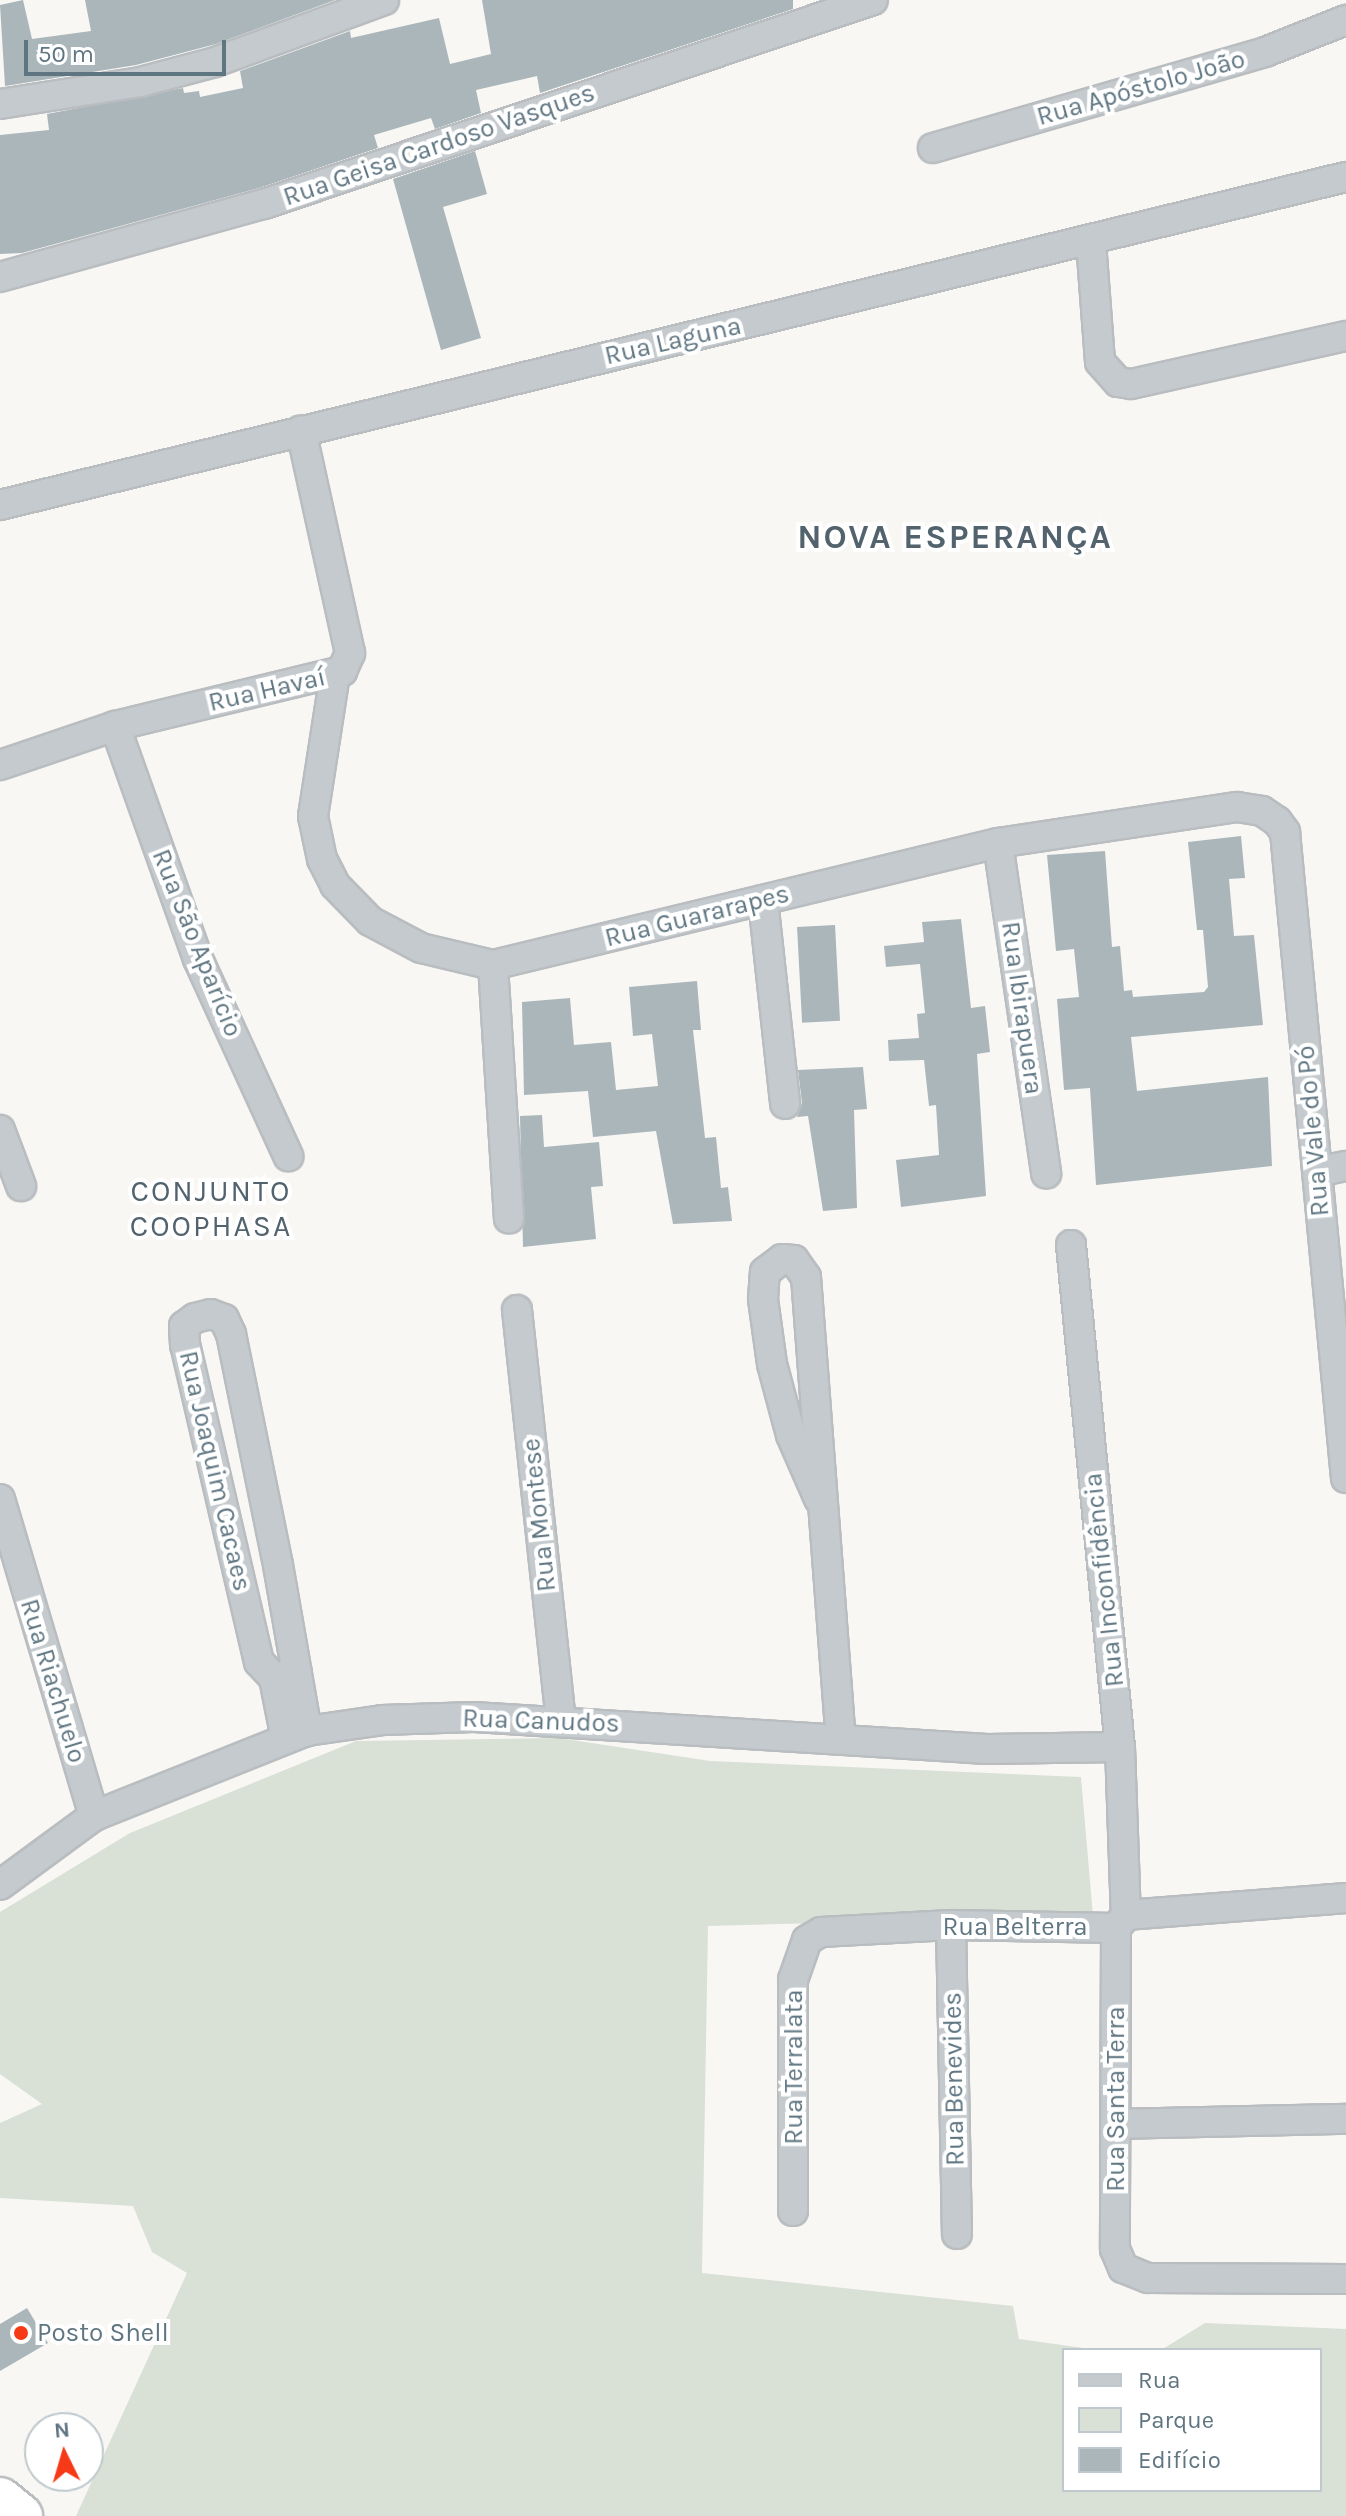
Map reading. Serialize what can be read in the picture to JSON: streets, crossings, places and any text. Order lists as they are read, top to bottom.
{
  "streets": {
    "street": [
      "Rua Apóstolo João",
      "Rua Geisa Cardoso Vasques",
      "Rua Laguna",
      "Rua Havaí",
      "Rua Guararapes",
      "Rua São Aparício",
      "Rua Ibirapuera",
      "Rua Vale do Pó",
      "Rua Joaquim Cacaes",
      "Rua Montese",
      "Rua Inconfidência",
      "Rua Riachuelo",
      "Rua Canudos",
      "Rua Belterra",
      "Rua Terralata",
      "Rua Benevides",
      "Rua Santa Terra"
    ]
  },
  "crossings": [
    ["Rua Laguna", "Rua Havaí"],
    ["Rua Havaí", "Rua Guararapes"],
    ["Rua Havaí", "Rua São Aparício"],
    ["Rua Guararapes", "Rua Ibirapuera"],
    ["Rua Guararapes", "Rua Vale do Pó"],
    ["Rua Joaquim Cacaes", "Rua Canudos"],
    ["Rua Montese", "Rua Canudos"],
    ["Rua Inconfidência", "Rua Canudos"],
    ["Rua Inconfidência", "Rua Belterra"],
    ["Rua Inconfidência", "Rua Santa Terra"],
    ["Rua Riachuelo", "Rua Canudos"],
    ["Rua Belterra", "Rua Terralata"],
    ["Rua Belterra", "Rua Benevides"],
    ["Rua Belterra", "Rua Santa Terra"]
  ],
  "districts": ["NOVA ESPERANÇA", "CONJUNTO COOPHASA"],
  "places": ["Posto Shell"],
  "legend": ["Rua", "Parque", "Edifício"],
  "scale_bar": "50 m",
  "north": "top"
}
